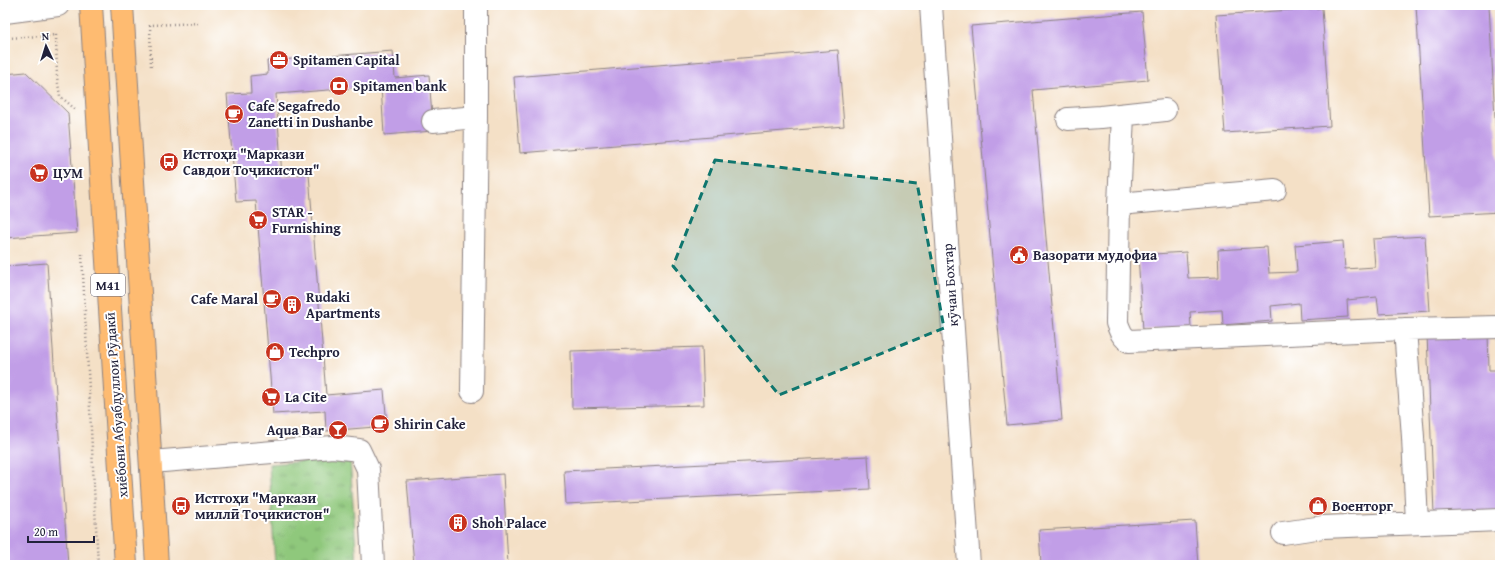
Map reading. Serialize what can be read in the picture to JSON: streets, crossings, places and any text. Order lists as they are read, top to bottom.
{
  "streets": {
    "highway": ["M41", "хиёбони Абуабдуллои Рӯдакӣ"],
    "street": ["кӯчаи Бохтар"]
  },
  "places": {
    "office": ["Spitamen Capital"],
    "bank": ["Spitamen bank"],
    "cafe": ["Cafe Segafredo Zanetti in Dushanbe", "Cafe Maral", "Shirin Cake"],
    "bus stop": ["Истгоҳи \"Маркази Савдои Toҷикистон\"", "Истгоҳи \"Маркази миллӣ Тоҷикистон\""],
    "supermarket": ["ЦУМ", "STAR - Furnishing", "La Cite"],
    "public building": ["Вазорати мудофиа"],
    "building": ["Rudaki Apartments", "Shoh Palace"],
    "shop": ["Techpro", "Военторг"],
    "bar": ["Aqua Bar"]
  },
  "scale_bar": "20 m",
  "north": "top"
}
